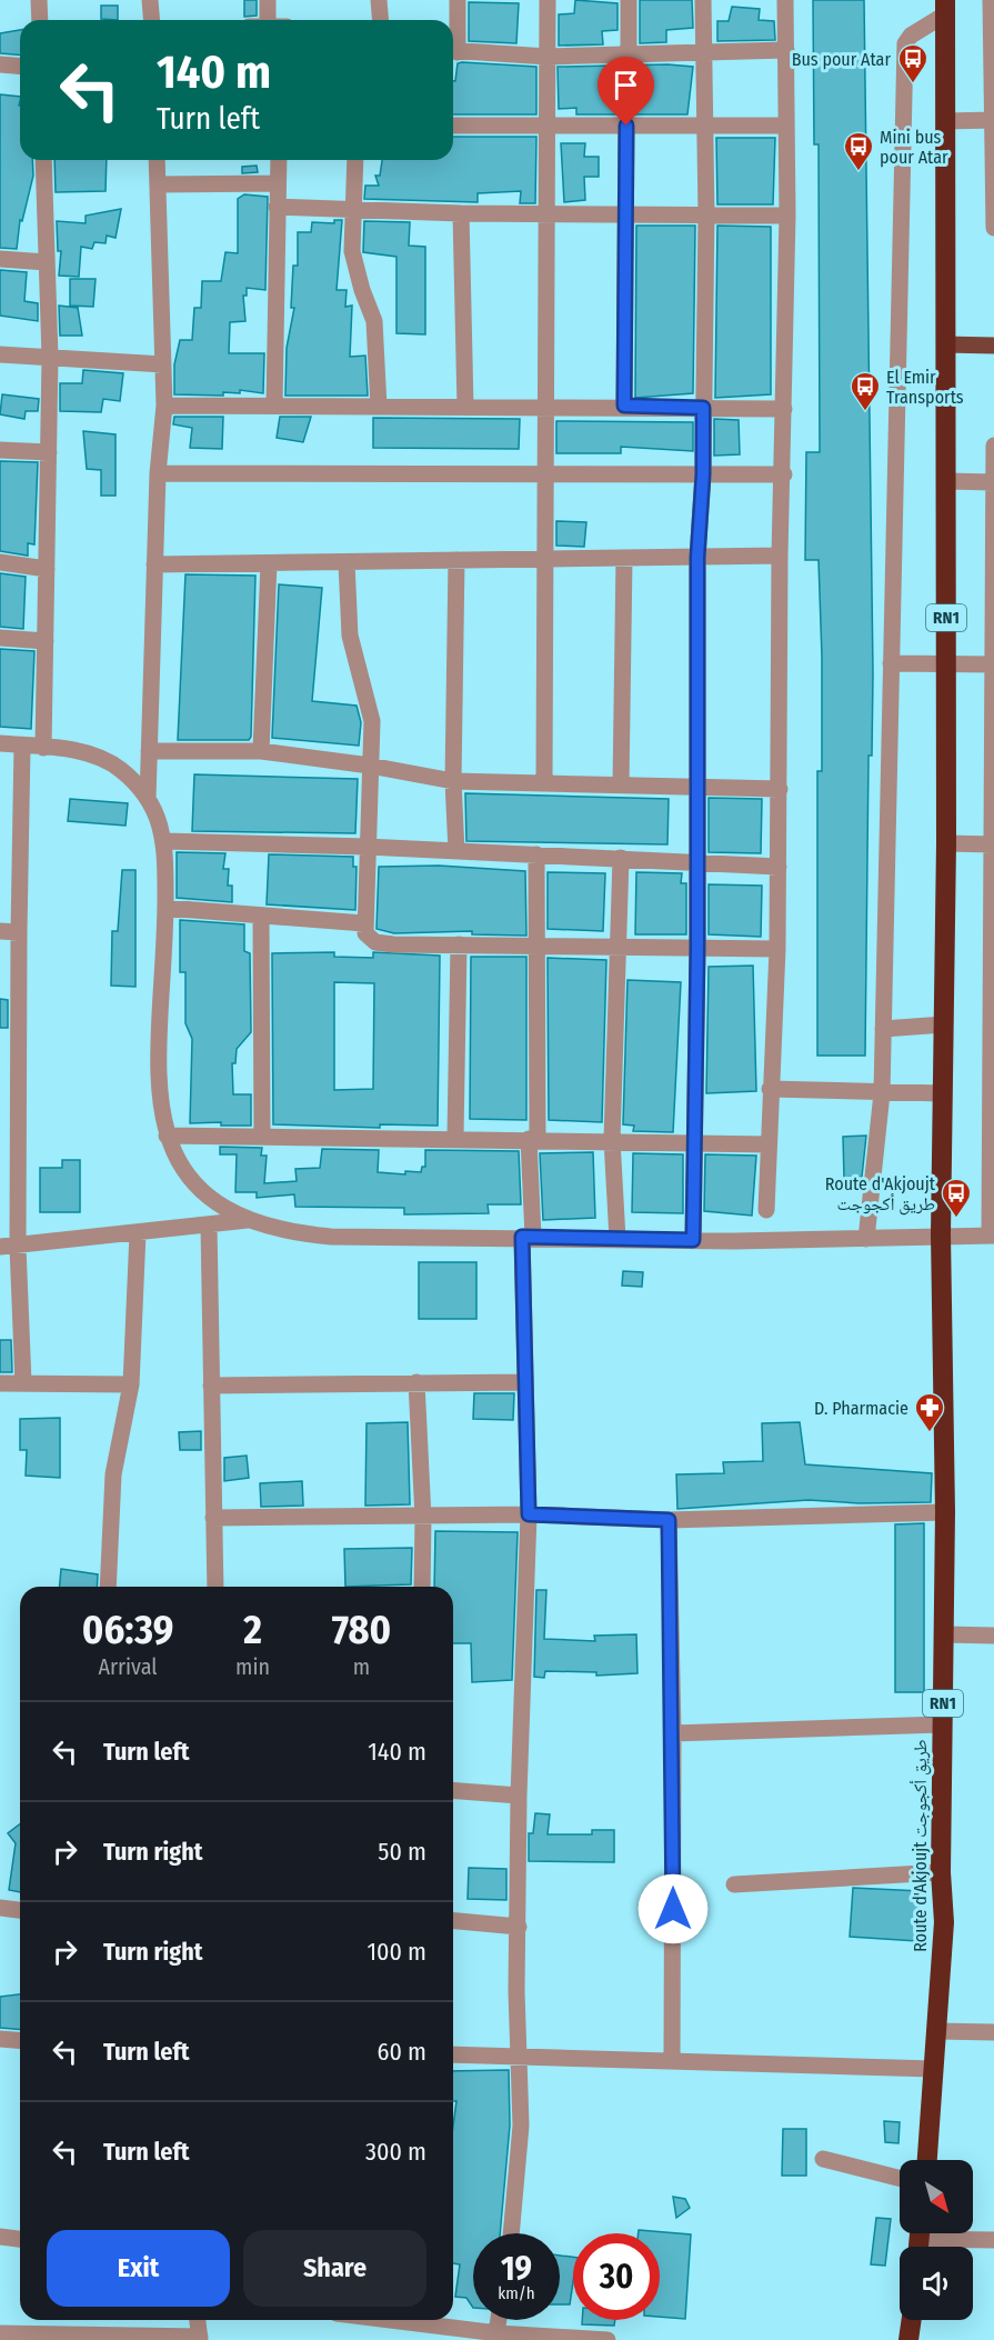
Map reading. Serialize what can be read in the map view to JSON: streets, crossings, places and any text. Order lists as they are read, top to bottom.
{
  "streets": {
    "highway": ["RN1", "Route d'Akjoujt طريق أكجوجت"]
  },
  "places": {
    "bus stop": [
      "Bus pour Atar",
      "Mini bus pour Atar",
      "El Emir Transports",
      "Route d'Akjoujt طريق أكجوجت"
    ],
    "pharmacy": ["D. Pharmacie"]
  },
  "north": "bottom right",
  "page": {
    "turn": ["140 m", "Turn left"],
    "eta": [
      "06:39",
      "Arrival",
      "2",
      "min",
      "780",
      "m"
    ],
    "list": [
      {
        "name": "Turn left",
        "value": "140 m"
      },
      {
        "name": "Turn right",
        "value": "50 m"
      },
      {
        "name": "Turn right",
        "value": "100 m"
      },
      {
        "name": "Turn left",
        "value": "60 m"
      },
      {
        "name": "Turn left",
        "value": "300 m"
      }
    ],
    "buttons": ["Exit", "Share"],
    "speed": "19 km/h",
    "limit": "30"
  }
}
